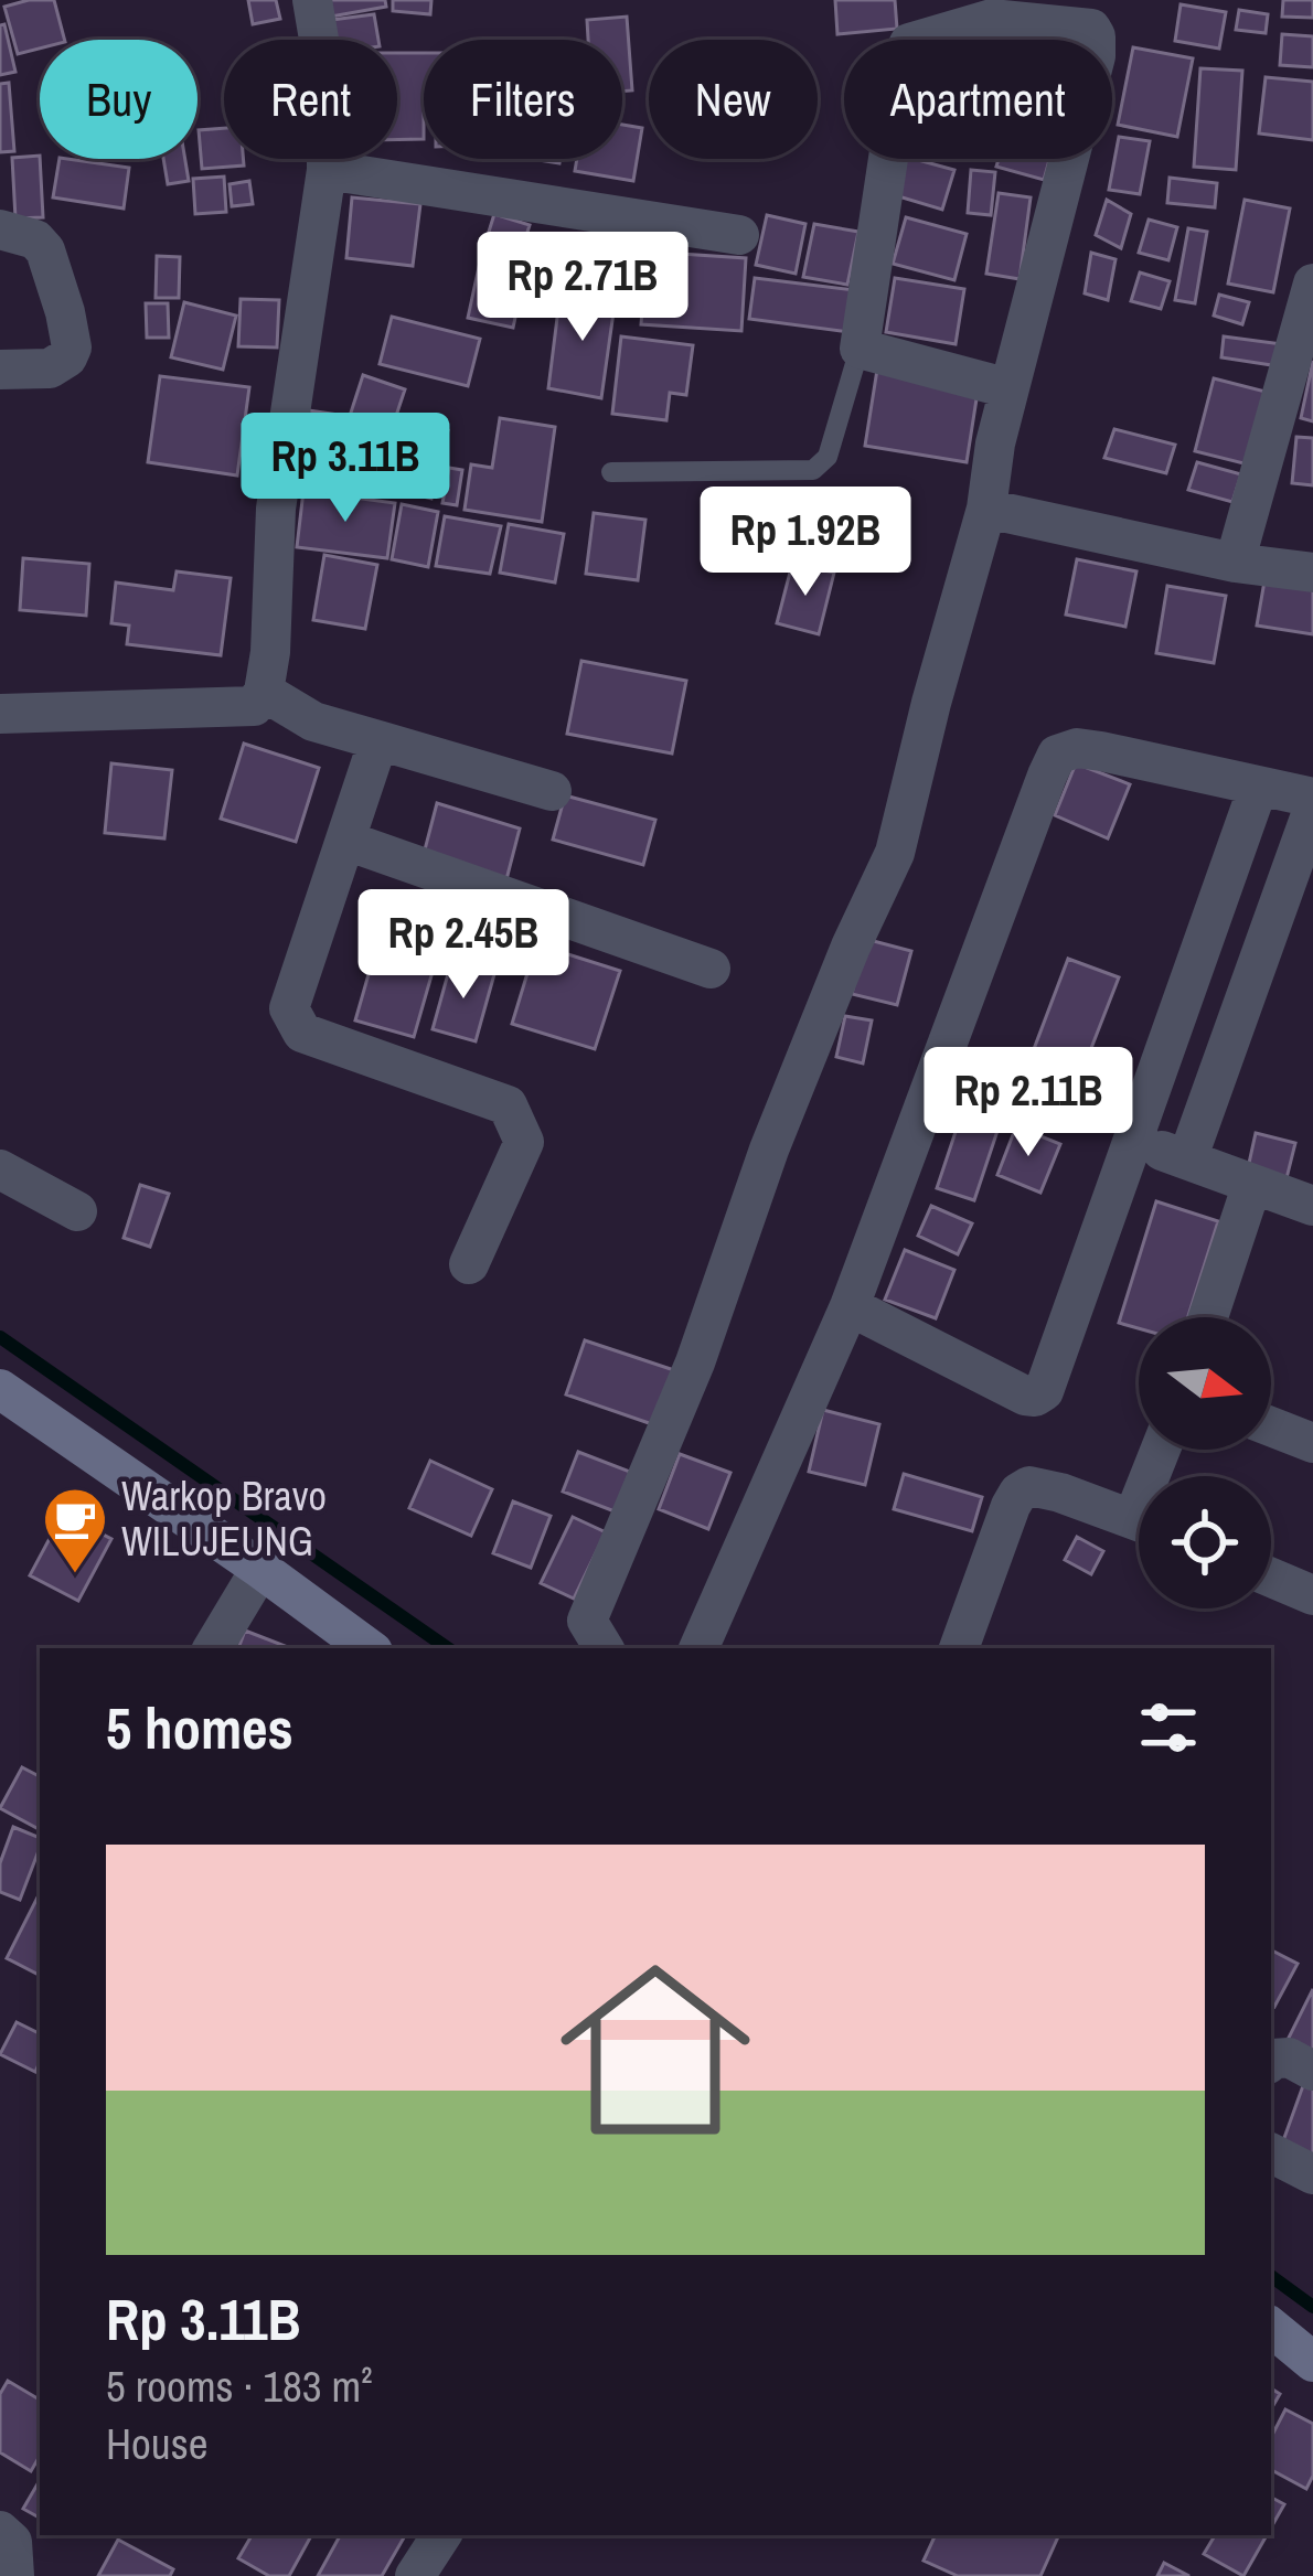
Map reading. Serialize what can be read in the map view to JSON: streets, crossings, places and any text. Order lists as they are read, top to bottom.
{
  "places": {
    "cafe": ["Warkop Bravo WILUJEUNG"]
  },
  "north": "right",
  "page": {
    "chip": [
      "Buy",
      "Rent",
      "Filters",
      "New",
      "Apartment"
    ],
    "price": [
      "Rp 2.71B",
      "Rp 3.11B",
      "Rp 1.92B",
      "Rp 2.45B",
      "Rp 2.11B"
    ],
    "heading": "5 homes",
    "list": [
      {
        "name": "Rp 3.11B",
        "note": "5 rooms · 183 m² · House"
      }
    ]
  }
}
